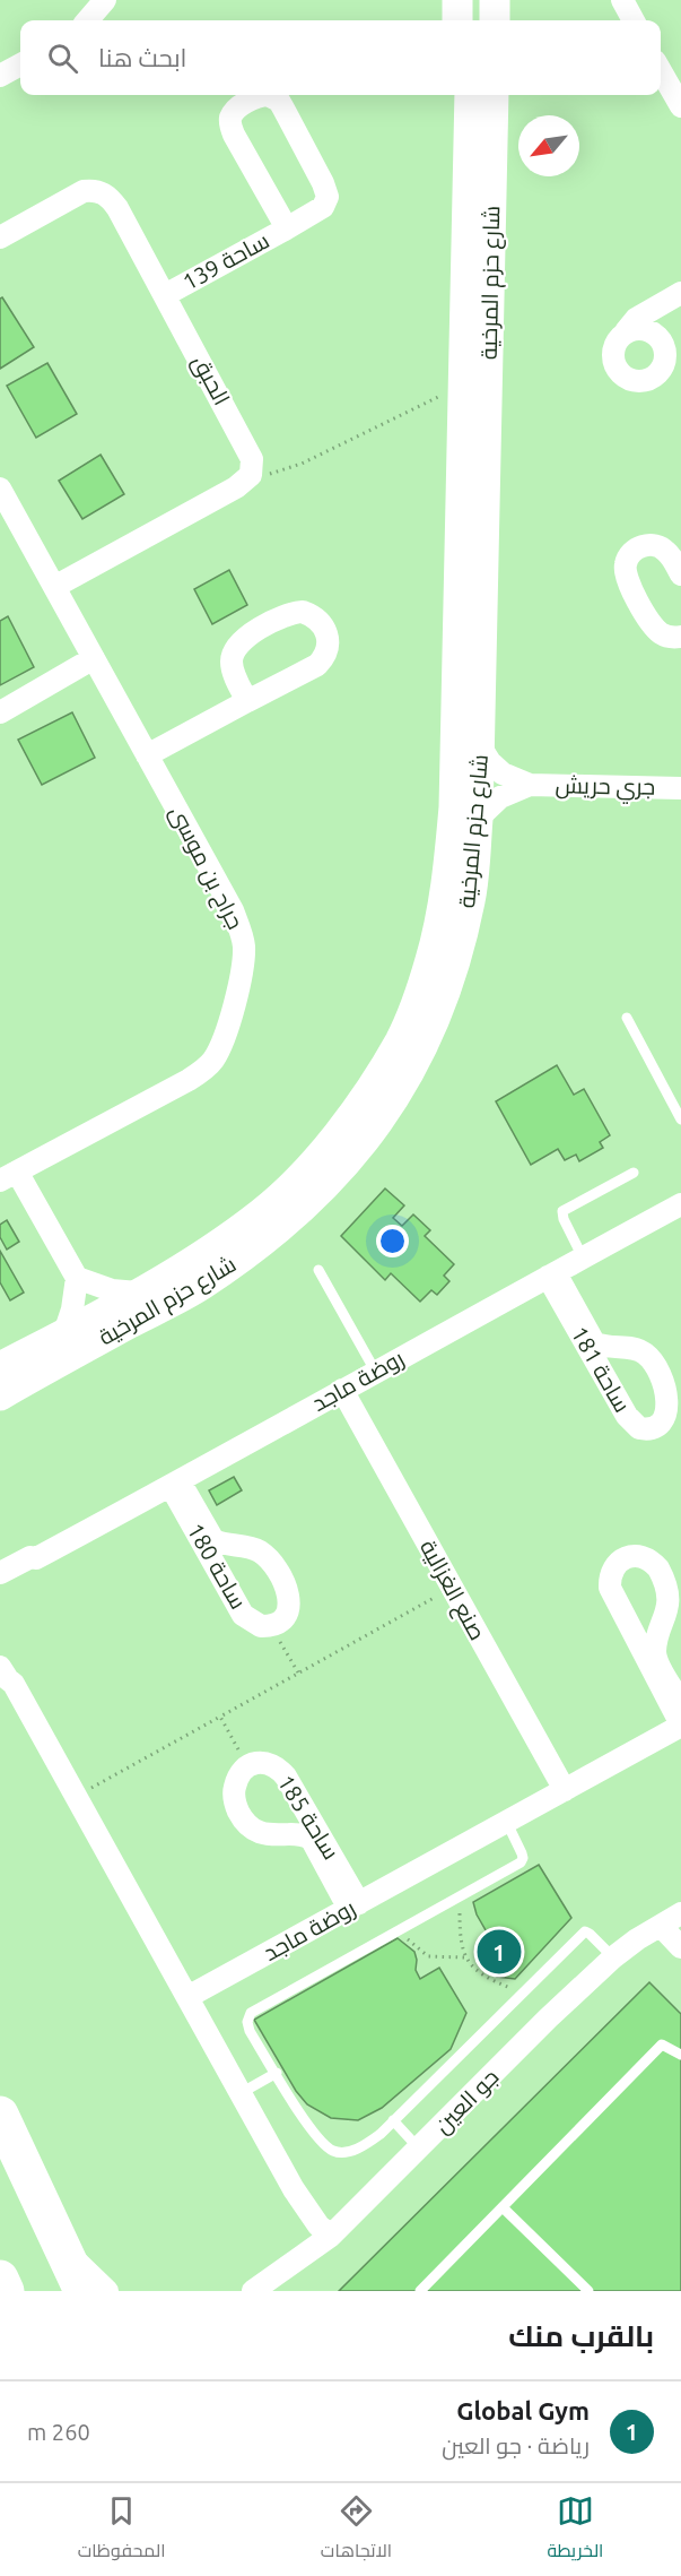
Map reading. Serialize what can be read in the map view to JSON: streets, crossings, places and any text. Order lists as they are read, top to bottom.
{
  "streets": {
    "street": [
      "ساحة 139",
      "شارع حزم المرخية",
      "الحبق",
      "جري حريش",
      "جراح بن موسى",
      "ساحة 181",
      "روضة ماجد",
      "ساحة 180",
      "صنع الغزالية",
      "ساحة 185",
      "جو العين"
    ]
  },
  "crossings": [
    ["ساحة 139", "الحبق"],
    ["شارع حزم المرخية", "جري حريش"],
    ["ساحة 181", "روضة ماجد"],
    ["روضة ماجد", "ساحة 180"],
    ["روضة ماجد", "صنع الغزالية"],
    ["روضة ماجد", "ساحة 185"]
  ],
  "north": "bottom left",
  "page": {
    "search": "ابحث هنا",
    "pins": "1",
    "heading": "بالقرب منك",
    "list": [
      {
        "mark": "1",
        "name": "Global Gym",
        "note": "رياضة · جو العين",
        "value": "260 m"
      }
    ],
    "nav": ["الخريطة", "الاتجاهات", "المحفوظات"]
  }
}
